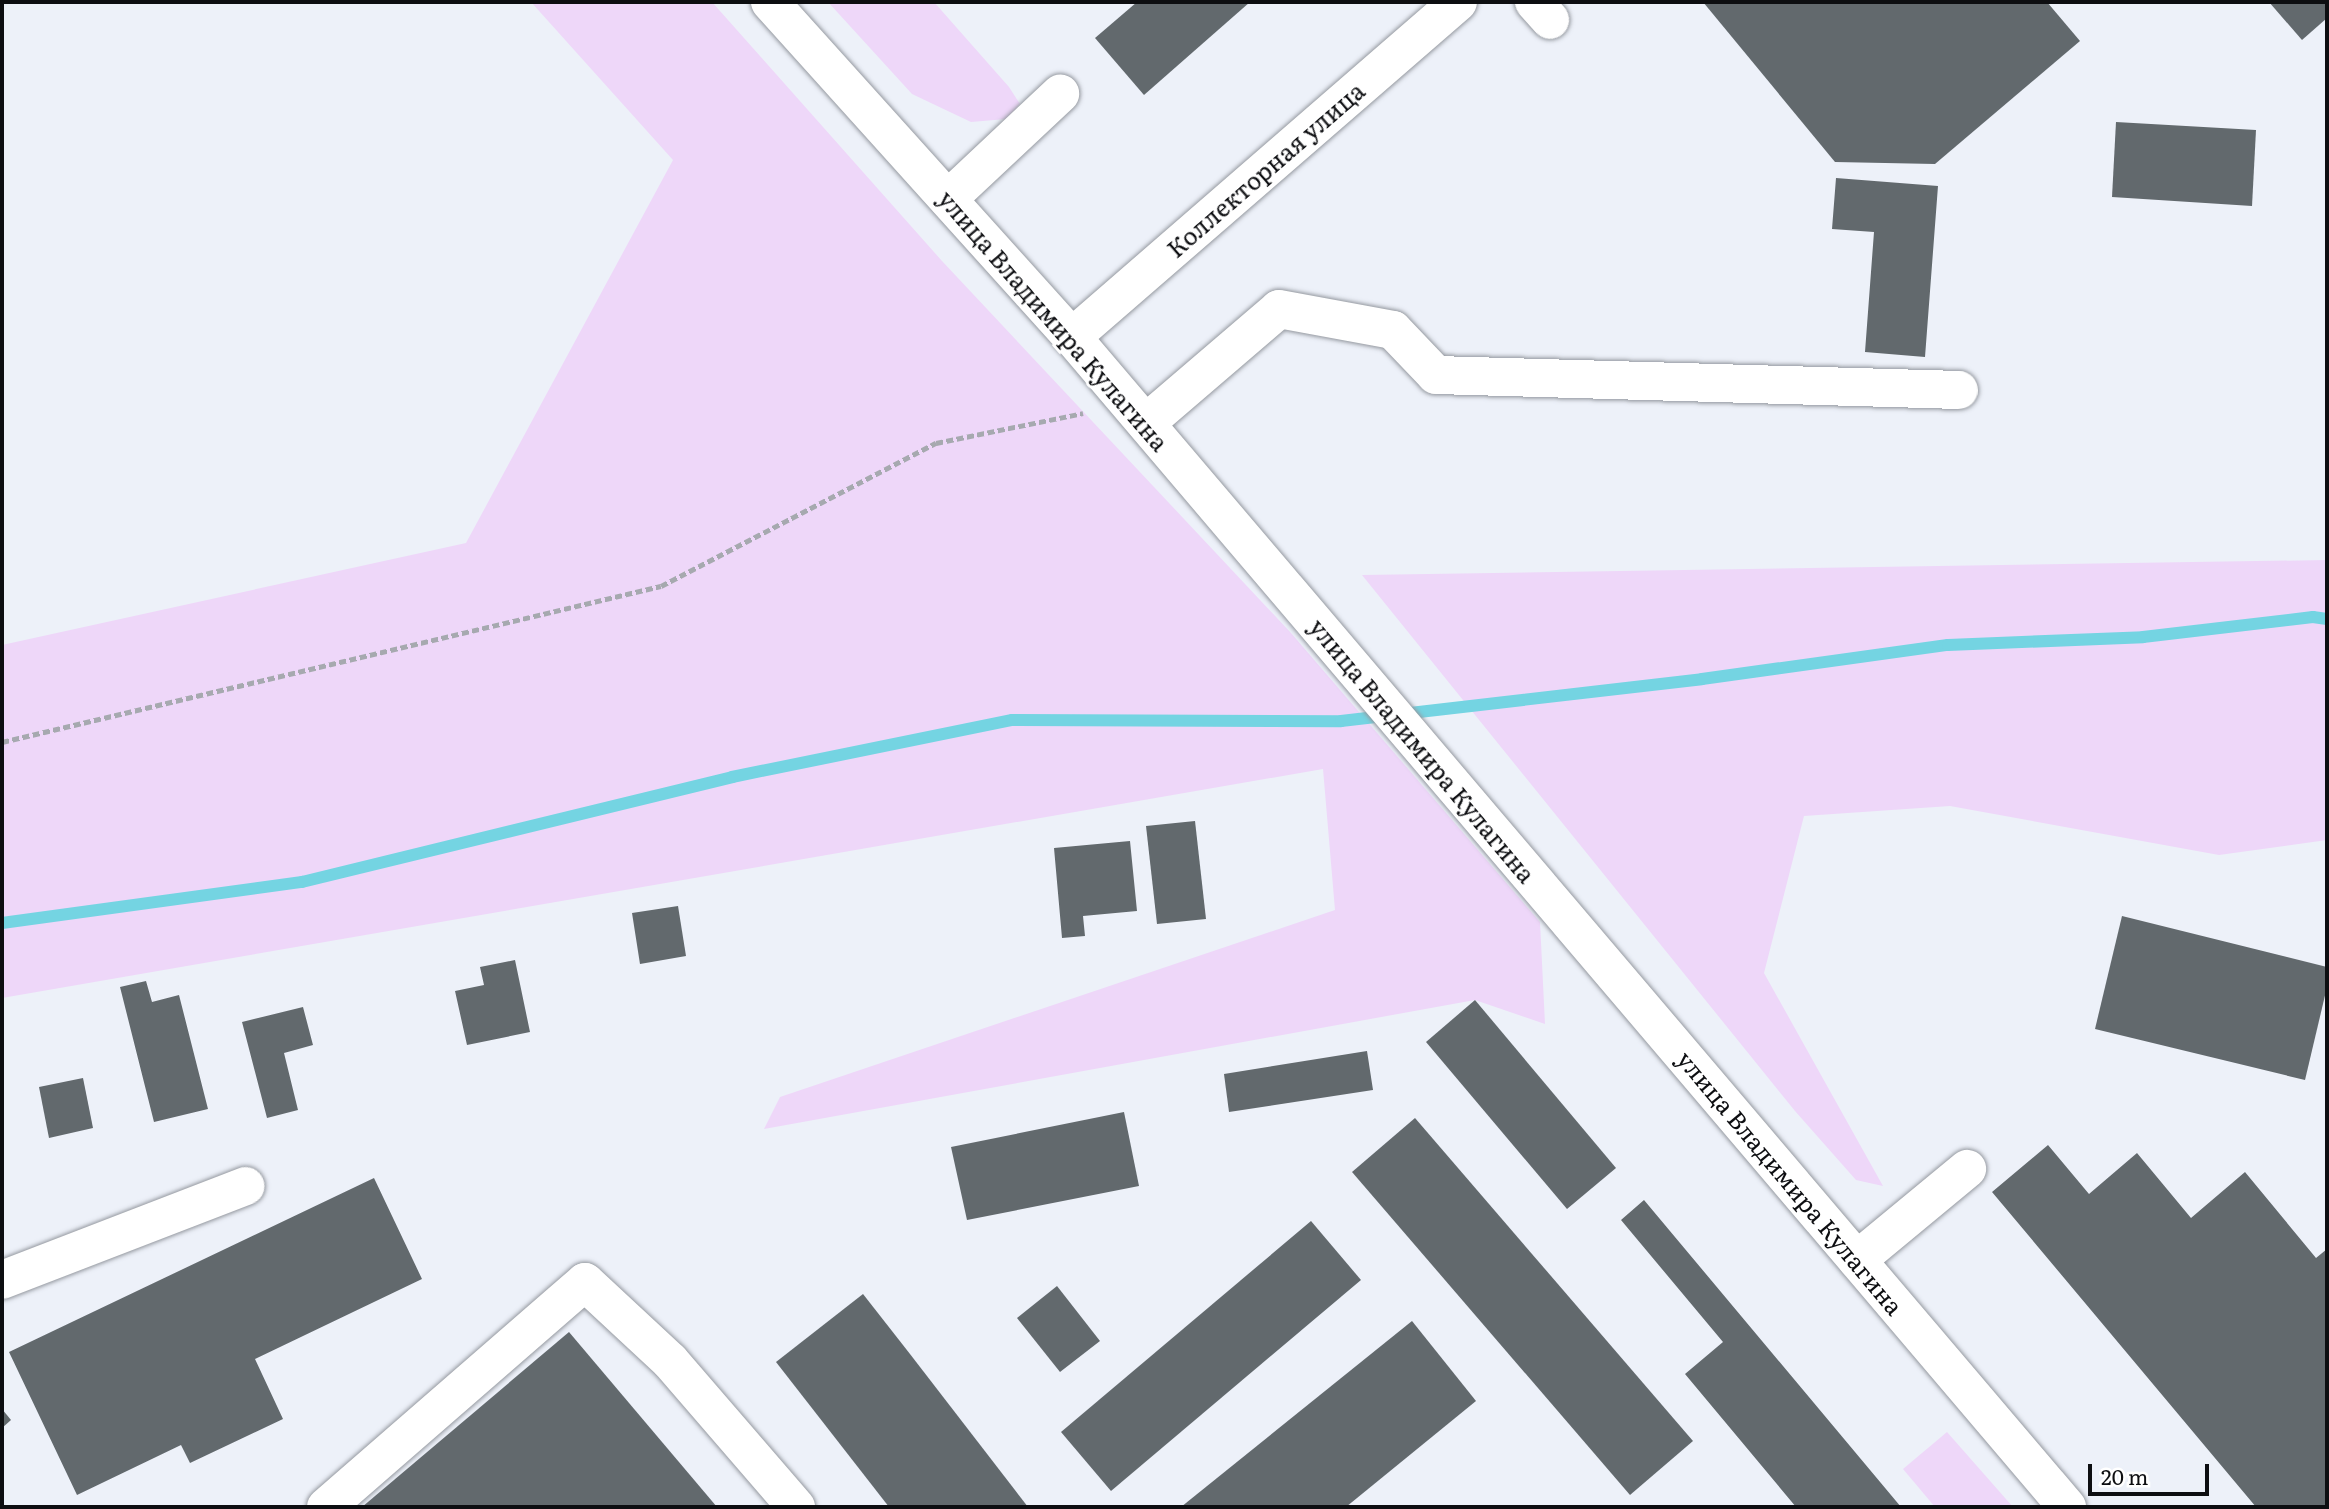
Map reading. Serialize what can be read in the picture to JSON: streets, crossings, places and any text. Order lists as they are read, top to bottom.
{
  "streets": {
    "street": ["Коллекторная улица", "улица Владимира Кулагина"]
  },
  "crossings": [
    ["Коллекторная улица", "улица Владимира Кулагина"]
  ],
  "scale_bar": "20 m"
}
